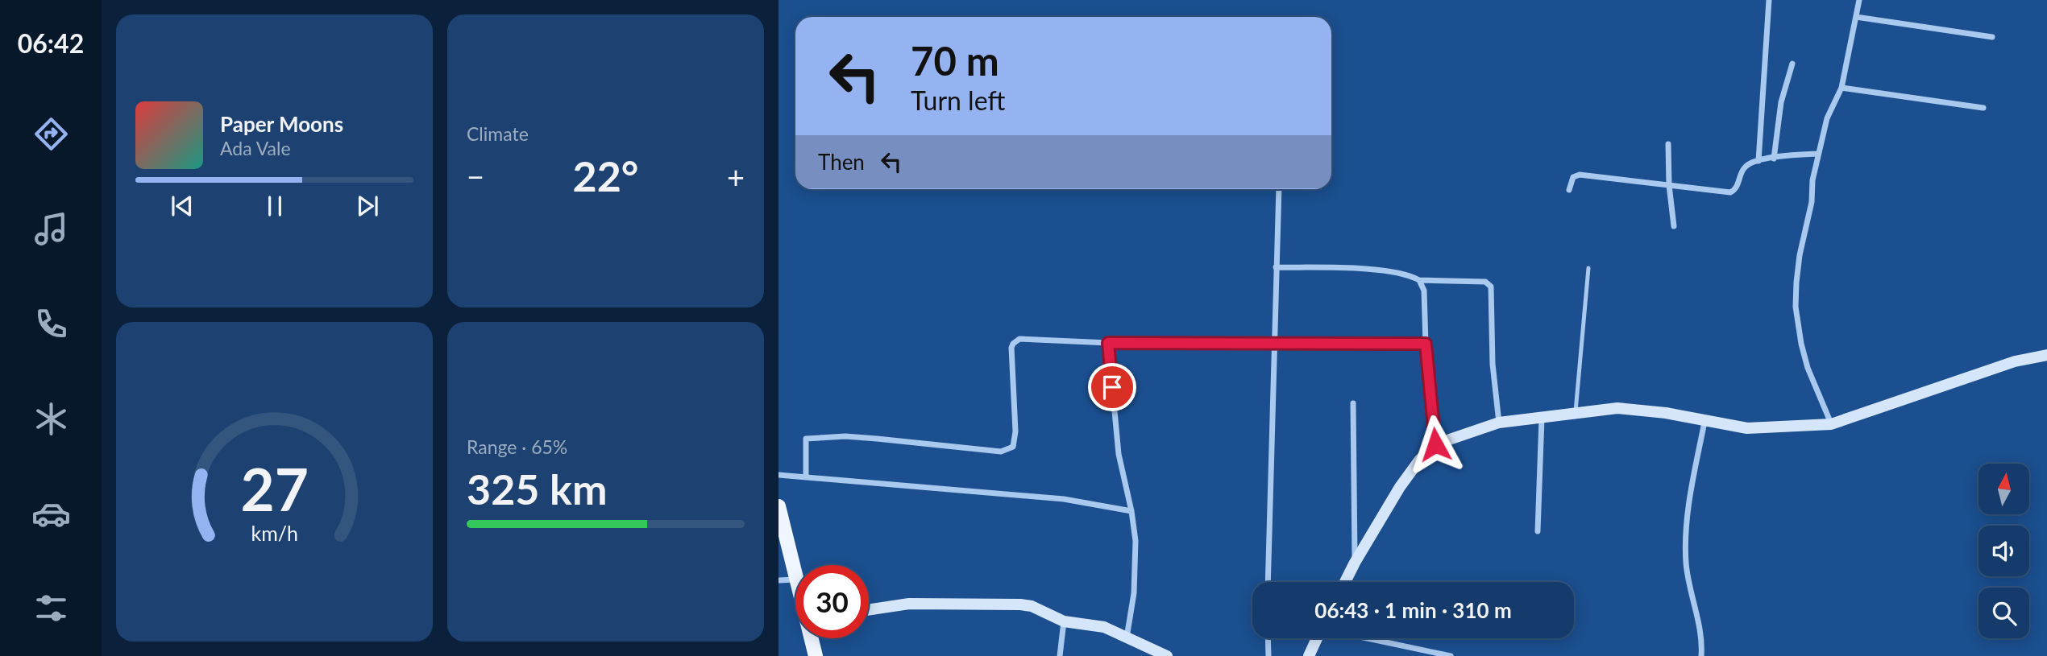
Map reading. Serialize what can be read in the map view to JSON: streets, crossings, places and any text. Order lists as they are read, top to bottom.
{
  "north": "top",
  "page": {
    "tabs": "06:42",
    "tile": [
      "Climate",
      ["Range · 65%", "325 km"]
    ],
    "turn": ["70 m", "Turn left"],
    "song": ["Paper Moons", "Ada Vale"],
    "then": "Then",
    "heat": ["−", "22°", "+"],
    "limit": "30",
    "trip": "06:43 · 1 min · 310 m",
    "gauge": ["27", "km/h"]
  }
}
